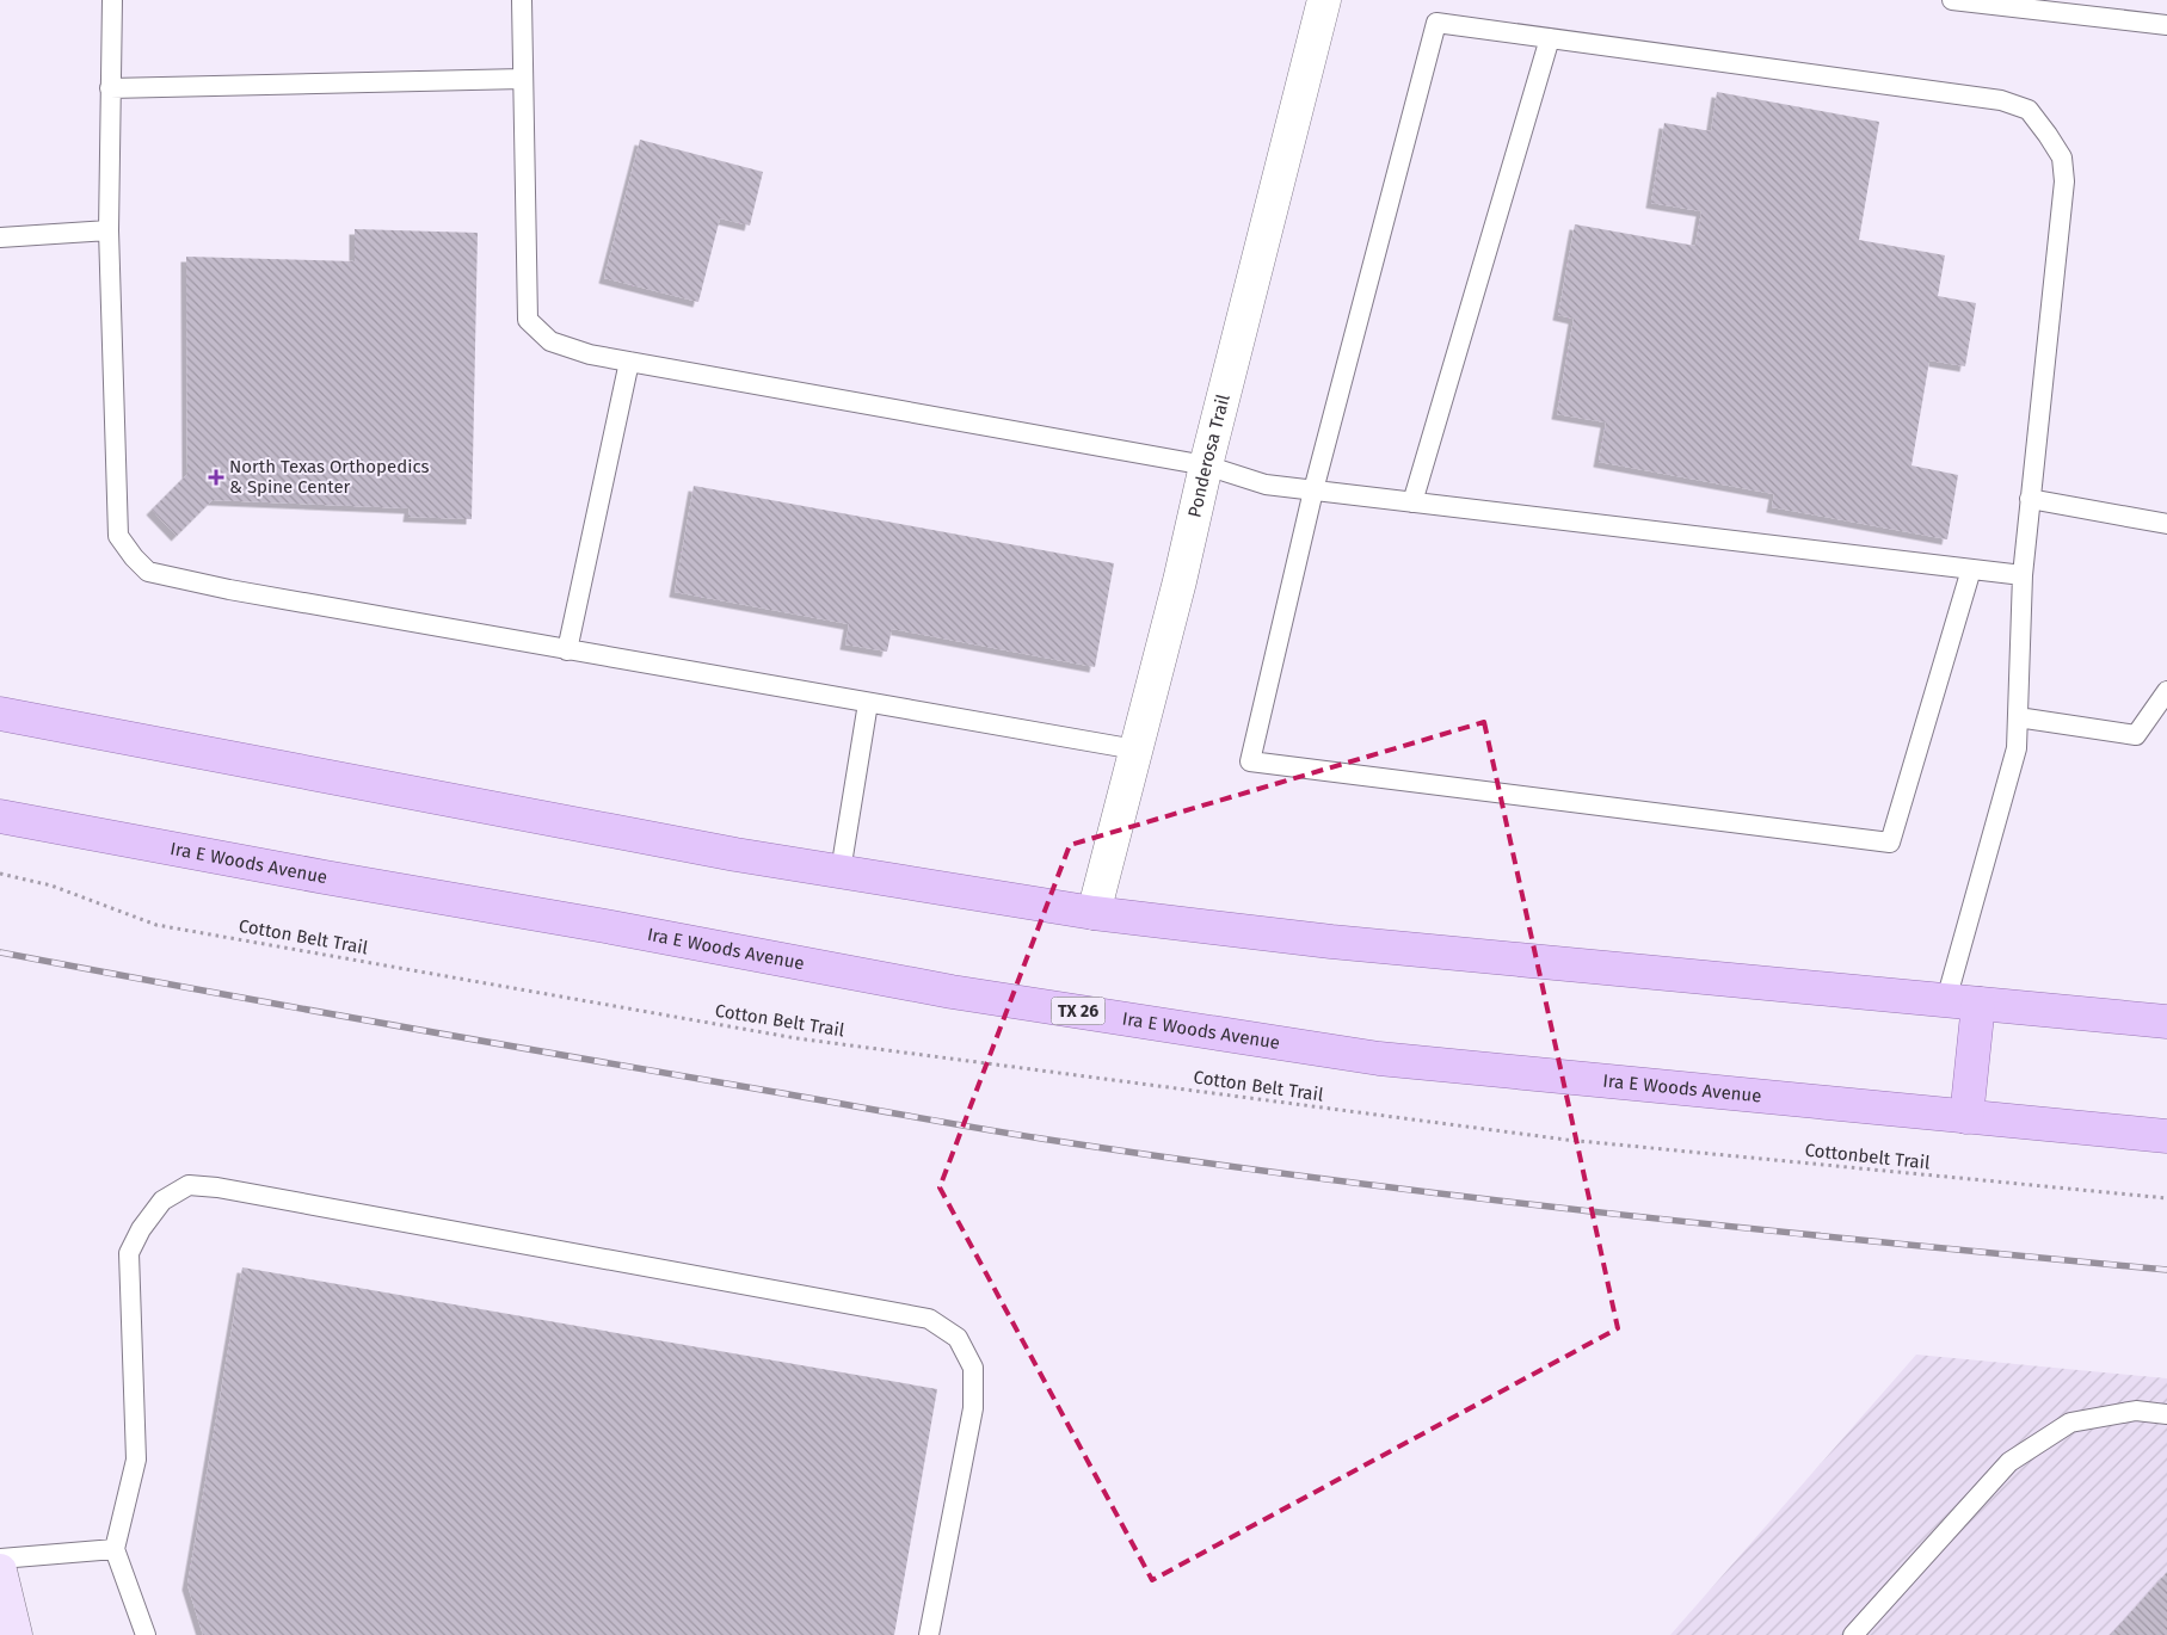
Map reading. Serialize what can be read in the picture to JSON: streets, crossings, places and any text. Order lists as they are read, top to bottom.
{
  "streets": {
    "main road": ["Ira E Woods Avenue", "TX 26"],
    "street": ["Ponderosa Trail"],
    "path": ["Cotton Belt Trail", "Cottonbelt Trail"]
  },
  "crossings": [
    ["Cotton Belt Trail", "Cottonbelt Trail"]
  ],
  "places": {
    "health": ["North Texas Orthopedics & Spine Center"]
  }
}
